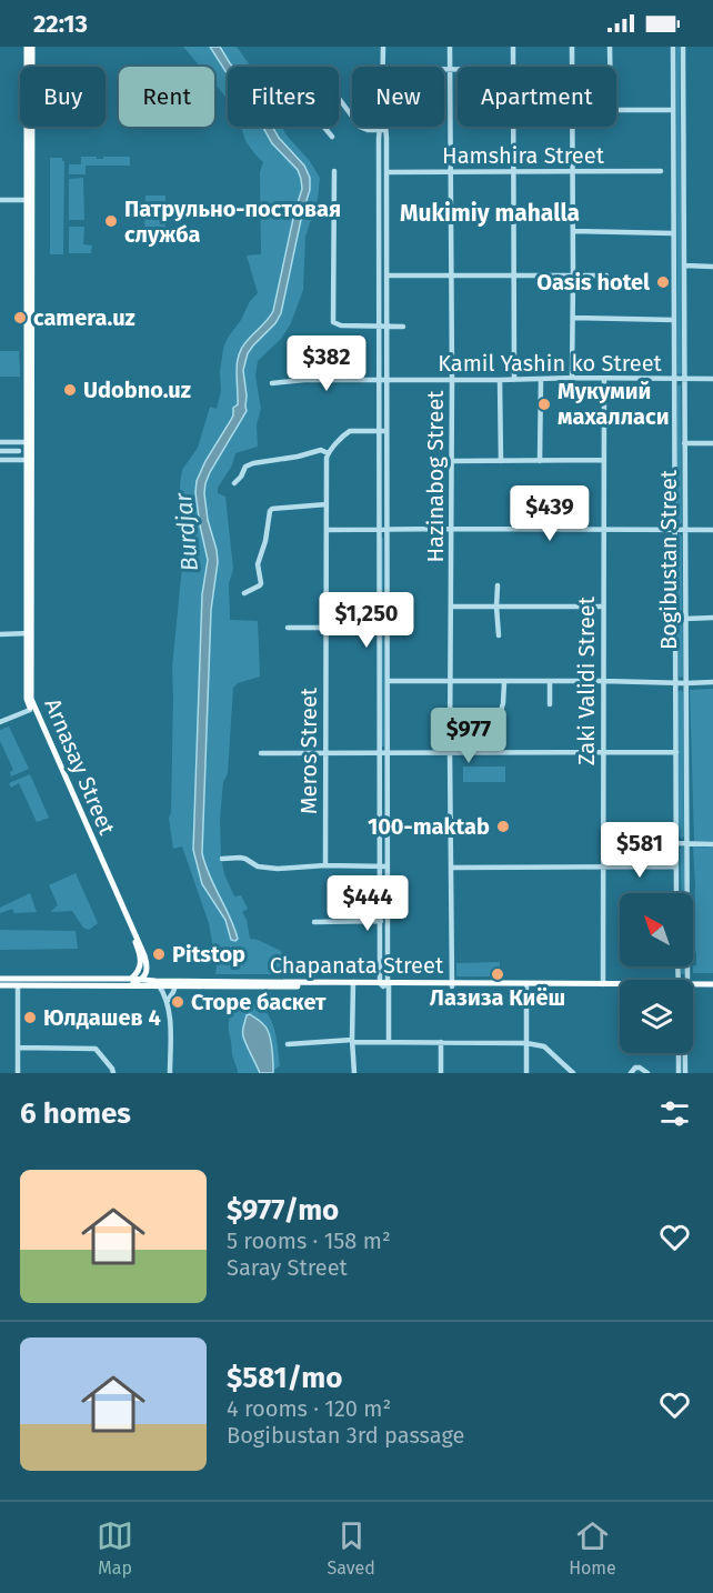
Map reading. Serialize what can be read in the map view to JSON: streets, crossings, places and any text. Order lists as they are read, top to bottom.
{
  "streets": {
    "main road": ["Arnasay Street", "Chapanata Street"],
    "street": [
      "Hamshira Street",
      "Kamil Yashin ko Street",
      "Hazinabog Street",
      "Bogibustan Street",
      "Zaki Validi Street",
      "Meros Street"
    ]
  },
  "crossings": [
    ["Hamshira Street", "Hazinabog Street"],
    ["Kamil Yashin ko Street", "Hazinabog Street"],
    ["Kamil Yashin ko Street", "Bogibustan Street"],
    ["Kamil Yashin ko Street", "Zaki Validi Street"],
    ["Hazinabog Street", "Chapanata Street"],
    ["Zaki Validi Street", "Chapanata Street"],
    ["Arnasay Street", "Chapanata Street"]
  ],
  "districts": ["Mukimiy mahalla"],
  "water": ["Burdjar"],
  "places": [
    "Патрульно-постовая служба",
    "Oasis hotel",
    "camera.uz",
    "Udobno.uz",
    "Мукумий махалласи",
    "100-maktab",
    "Pitstop",
    "Лазиза Киёш",
    "Сторе баскет",
    "Юлдашев 4"
  ],
  "north": "top left",
  "page": {
    "status": "22:13",
    "chip": [
      "Buy",
      "Rent",
      "Filters",
      "New",
      "Apartment"
    ],
    "price": [
      "$382",
      "$439",
      "$1,250",
      "$977",
      "$581",
      "$444"
    ],
    "heading": "6 homes",
    "list": [
      {
        "name": "$977/mo",
        "note": "5 rooms · 158 m² · Saray Street"
      },
      {
        "name": "$581/mo",
        "note": "4 rooms · 120 m² · Bogibustan 3rd passage"
      }
    ],
    "tabs": ["Map", "Saved", "Home"]
  }
}
